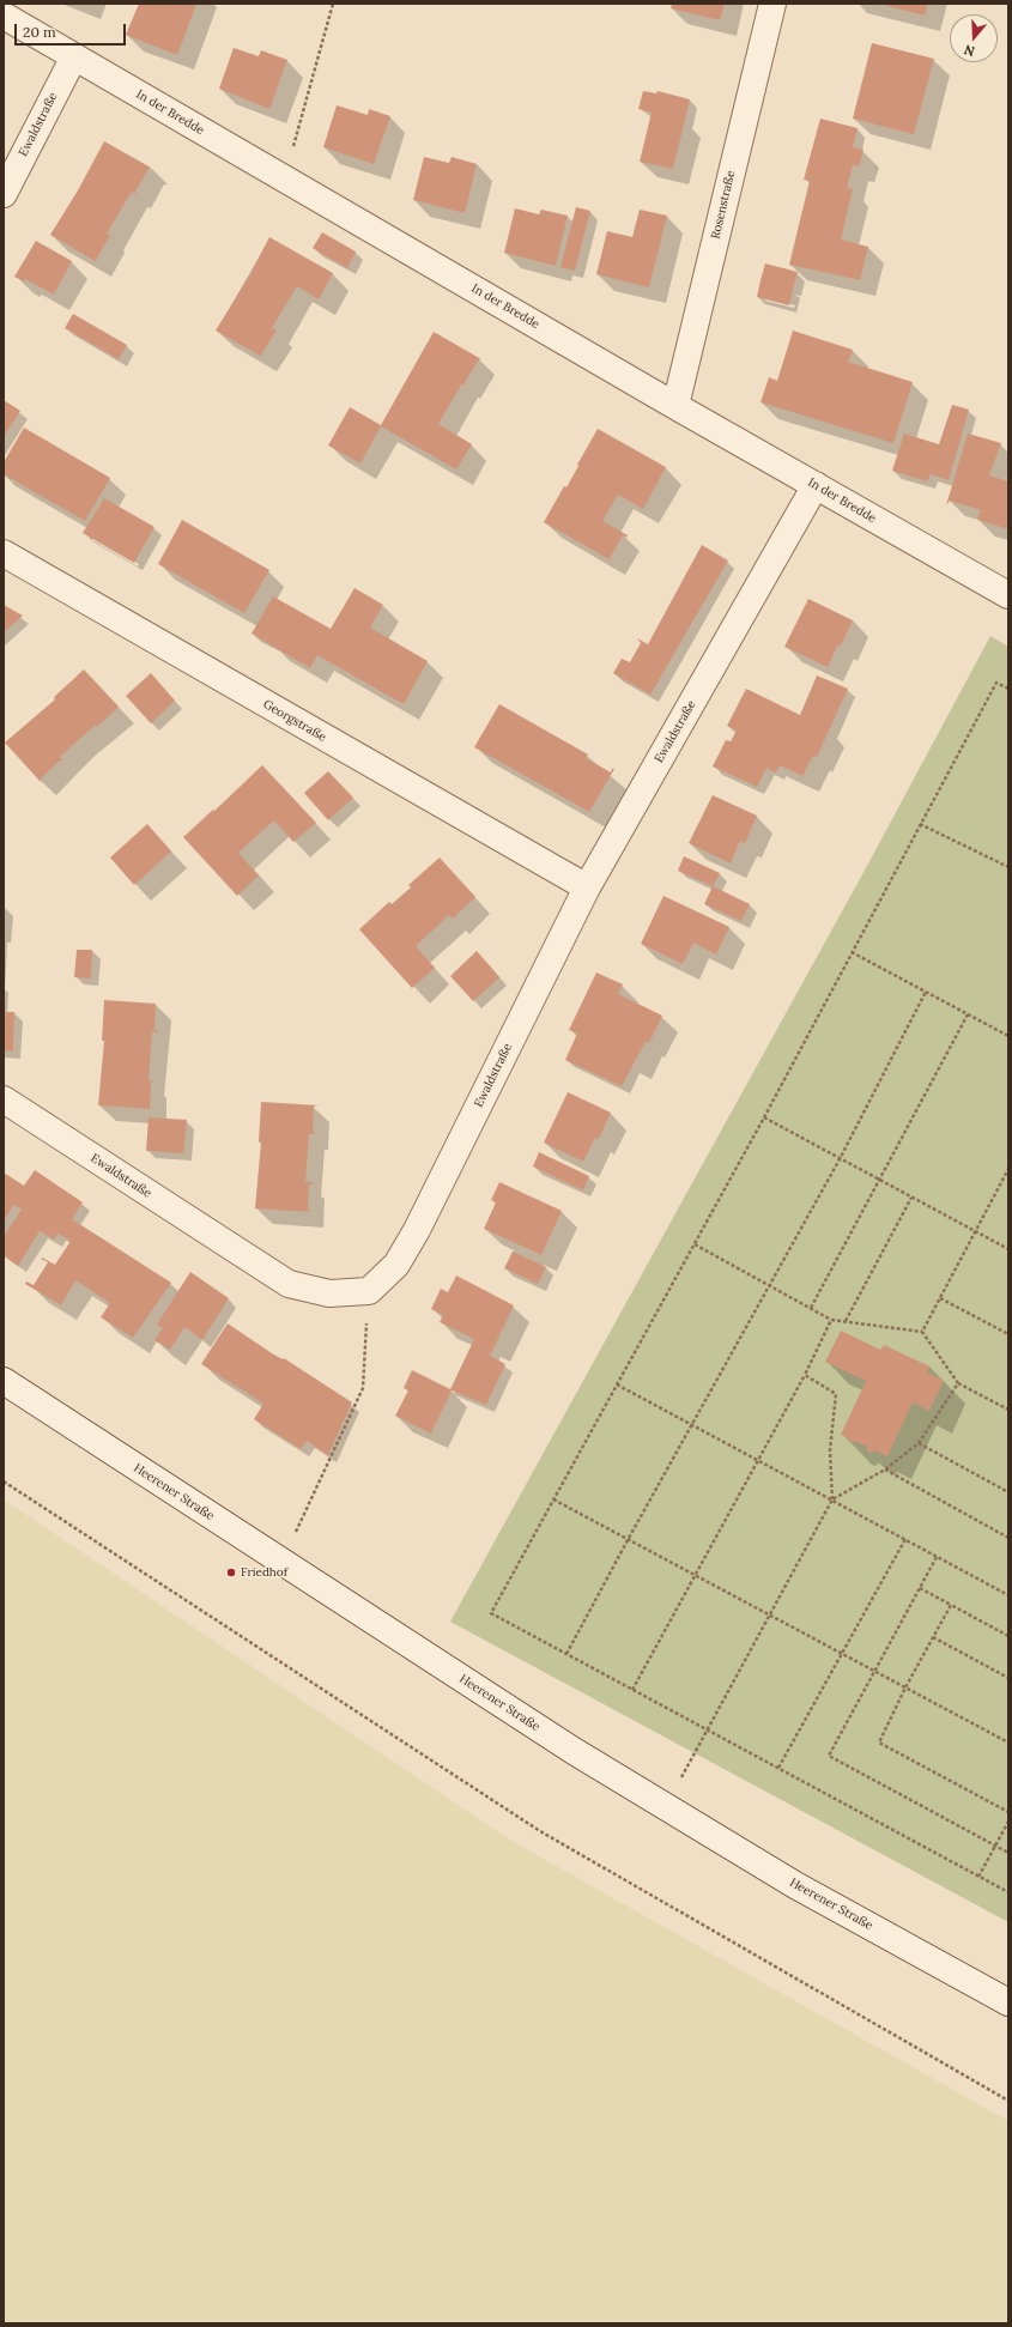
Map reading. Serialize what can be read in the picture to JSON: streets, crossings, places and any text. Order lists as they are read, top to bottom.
{
  "streets": {
    "street": [
      "In der Bredde",
      "Ewaldstraße",
      "Rosenstraße",
      "Georgstraße",
      "Heerener Straße"
    ]
  },
  "crossings": [
    ["In der Bredde", "Ewaldstraße"],
    ["In der Bredde", "Rosenstraße"],
    ["Ewaldstraße", "Georgstraße"]
  ],
  "places": ["Friedhof"],
  "scale_bar": "20 m",
  "north": "bottom"
}
